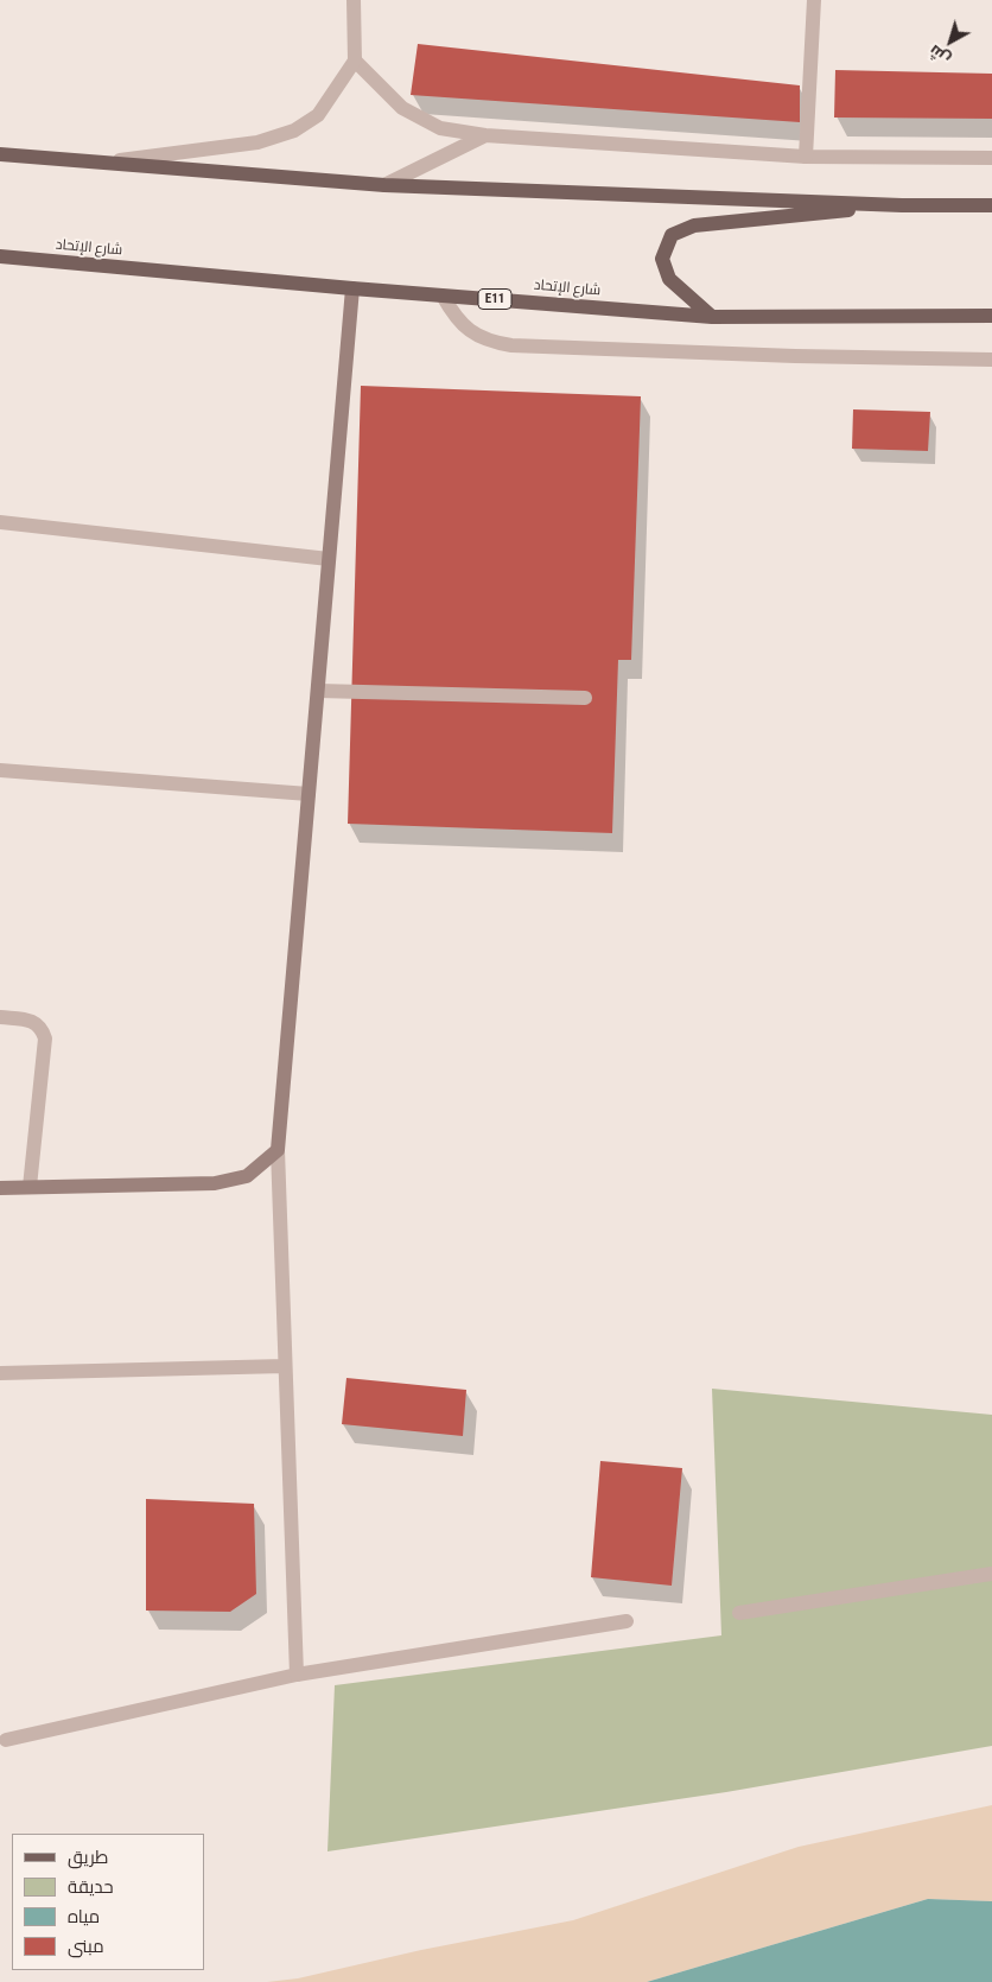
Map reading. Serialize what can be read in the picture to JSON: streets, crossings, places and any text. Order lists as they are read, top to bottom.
{
  "streets": {
    "main road": ["شارع الإتحاد", "E11"]
  },
  "legend": [
    "طريق",
    "حديقة",
    "مياه",
    "مبنى"
  ],
  "north": "bottom left"
}
